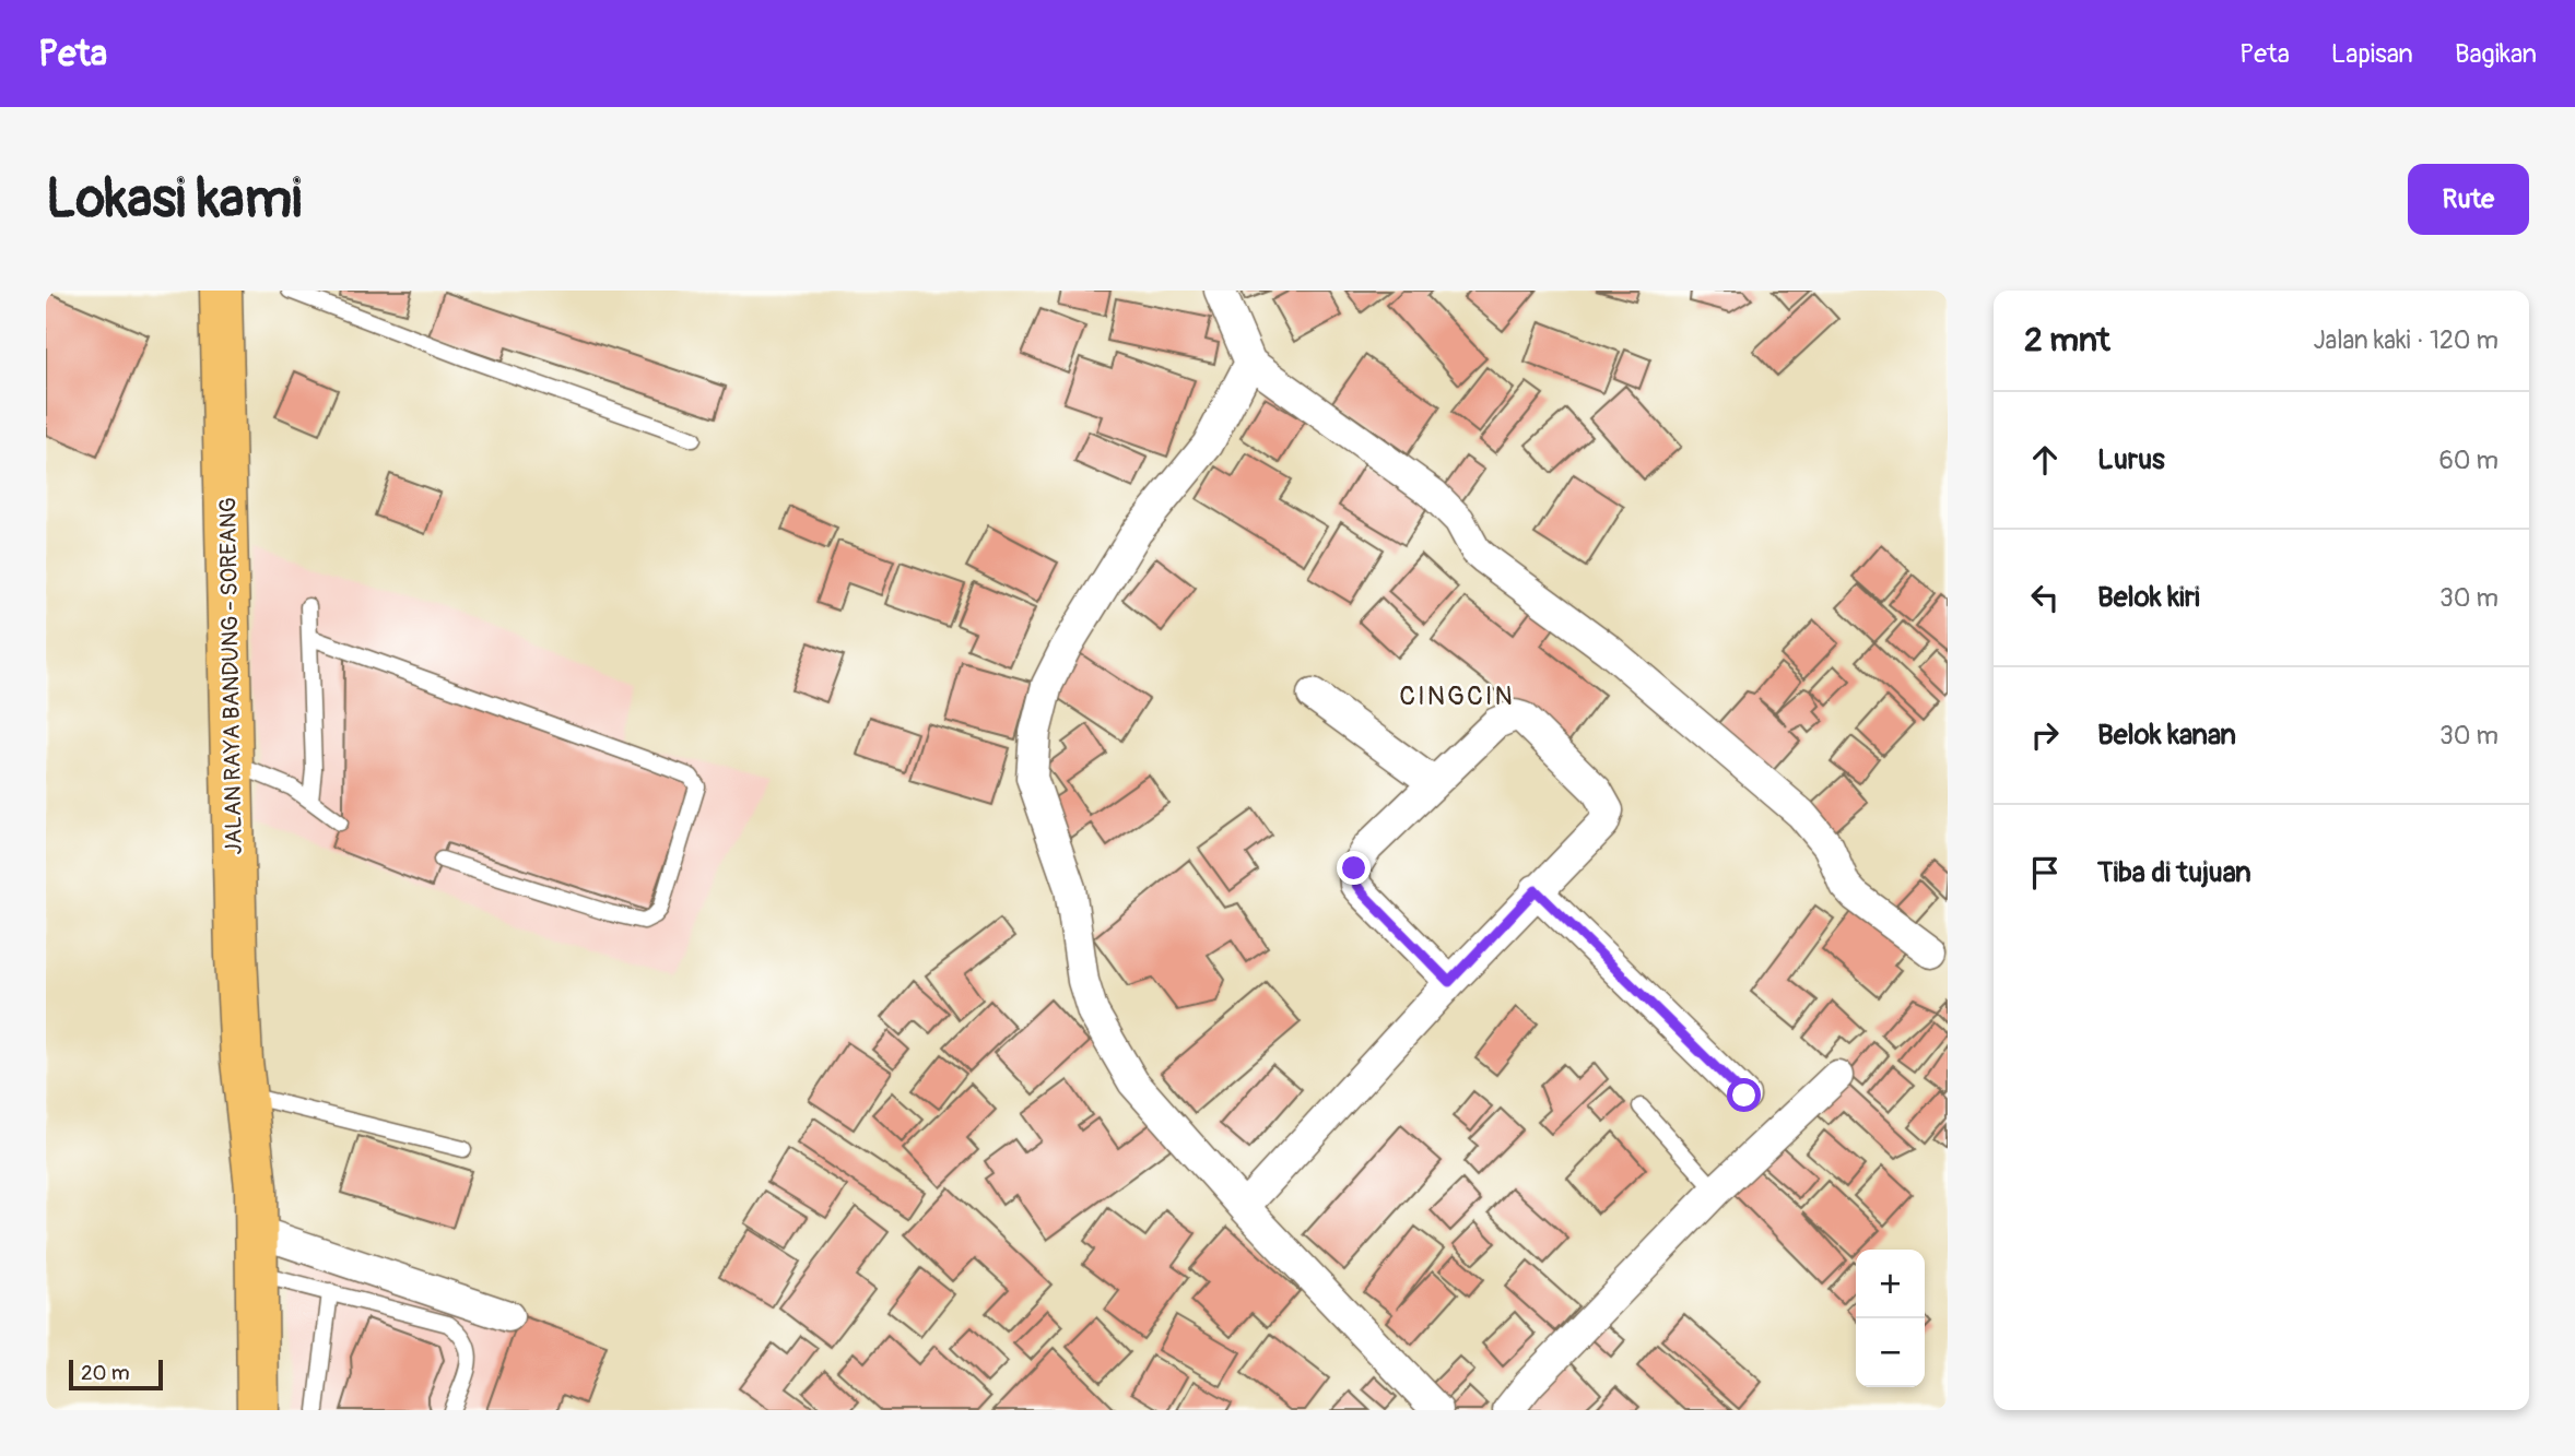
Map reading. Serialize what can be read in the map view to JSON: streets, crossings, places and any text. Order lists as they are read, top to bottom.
{
  "streets": {
    "main road": ["JALAN RAYA BANDUNG - SOREANG"]
  },
  "districts": ["CINGCIN"],
  "scale_bar": "20 m",
  "page": {
    "header": "Peta",
    "nav": ["Peta", "Lapisan", "Bagikan"],
    "buttons": "Rute",
    "title": "Lokasi kami",
    "heading": ["2 mnt", "Jalan kaki · 120 m"],
    "list": [
      ["Lurus", "60 m"],
      ["Belok kiri", "30 m"],
      ["Belok kanan", "30 m"],
      "Tiba di tujuan"
    ],
    "map_buttons": ["+", "−"],
    "scale": "20 m"
  }
}
